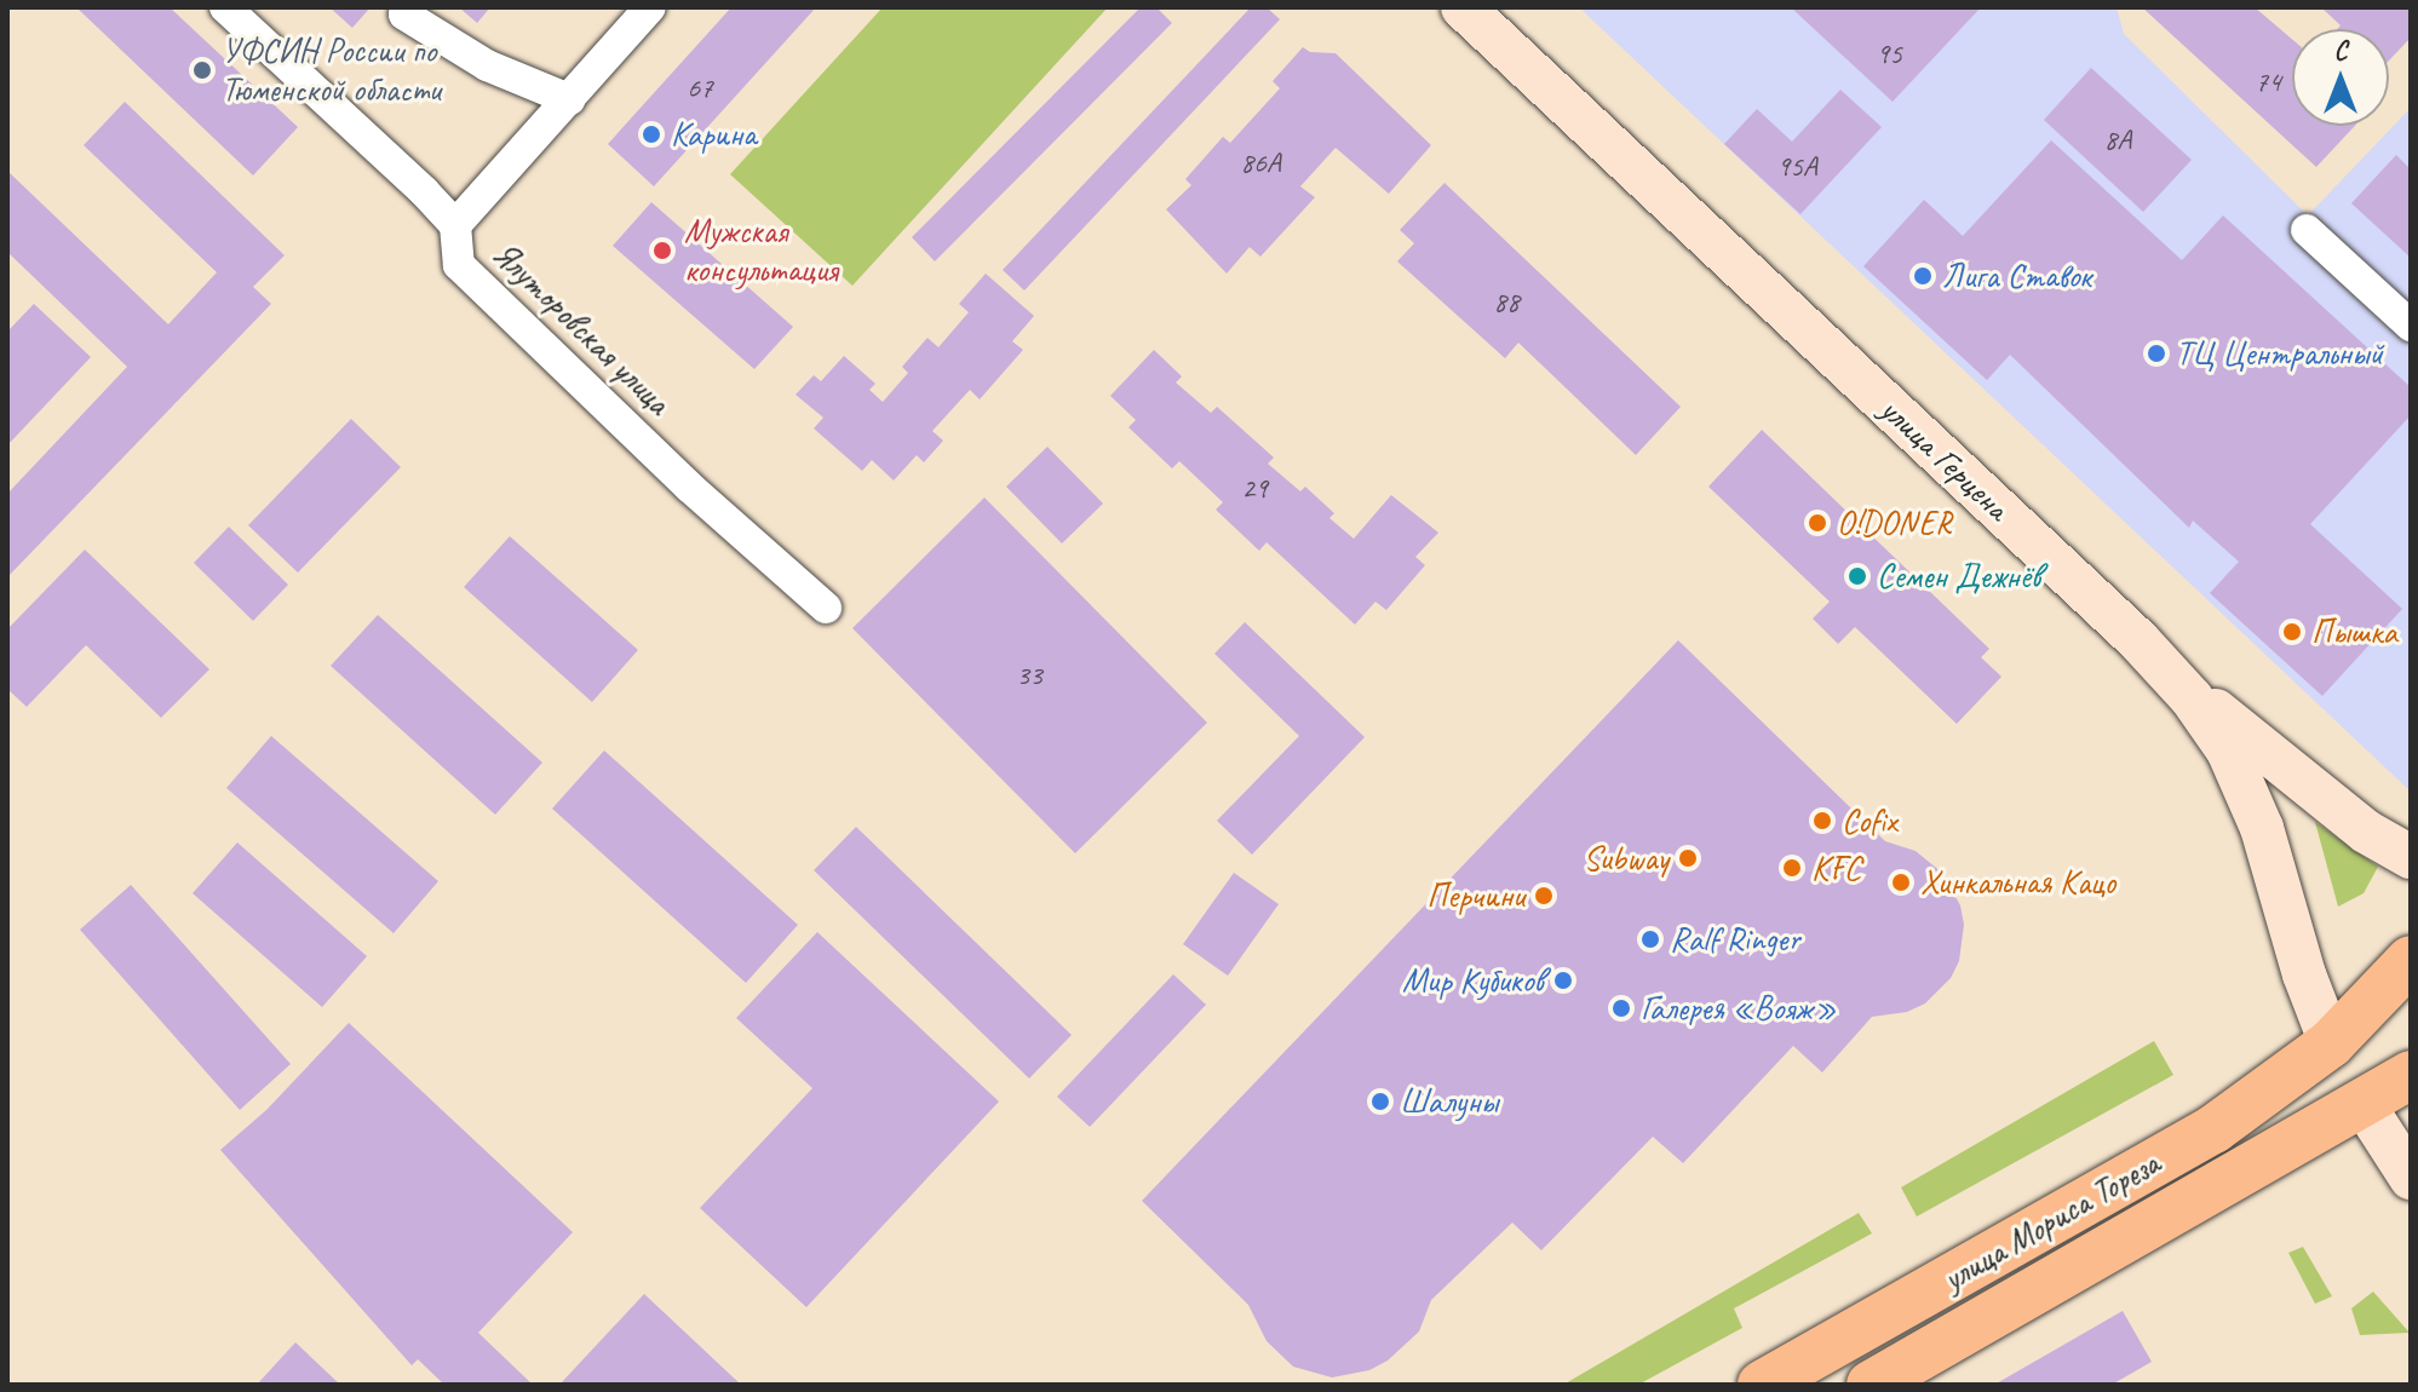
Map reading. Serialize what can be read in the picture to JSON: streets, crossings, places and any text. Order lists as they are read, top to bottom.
{
  "streets": {
    "main road": ["улица Мориса Тореза"],
    "street": ["Ялуторовская улица", "улица Герцена"]
  },
  "crossings": [
    ["улица Герцена", "улица Мориса Тореза"]
  ],
  "places": [
    "УФСИН России по Тюменской области",
    "Карина",
    "Мужская консультация",
    "Лига Ставок",
    "ТЦ Центральный",
    "O!DONER",
    "Семен Дежнёв",
    "Пышка",
    "Cofix",
    "Subway",
    "KFC",
    "Хинкальная Кацо",
    "Перчини",
    "Ralf Ringer",
    "Мир Кубиков",
    "Галерея «Вояж»",
    "Шалуны"
  ],
  "house_numbers": [
    "95",
    "74",
    "67",
    "8А",
    "86А",
    "95А",
    "88",
    "29",
    "33"
  ],
  "north": "top"
}
